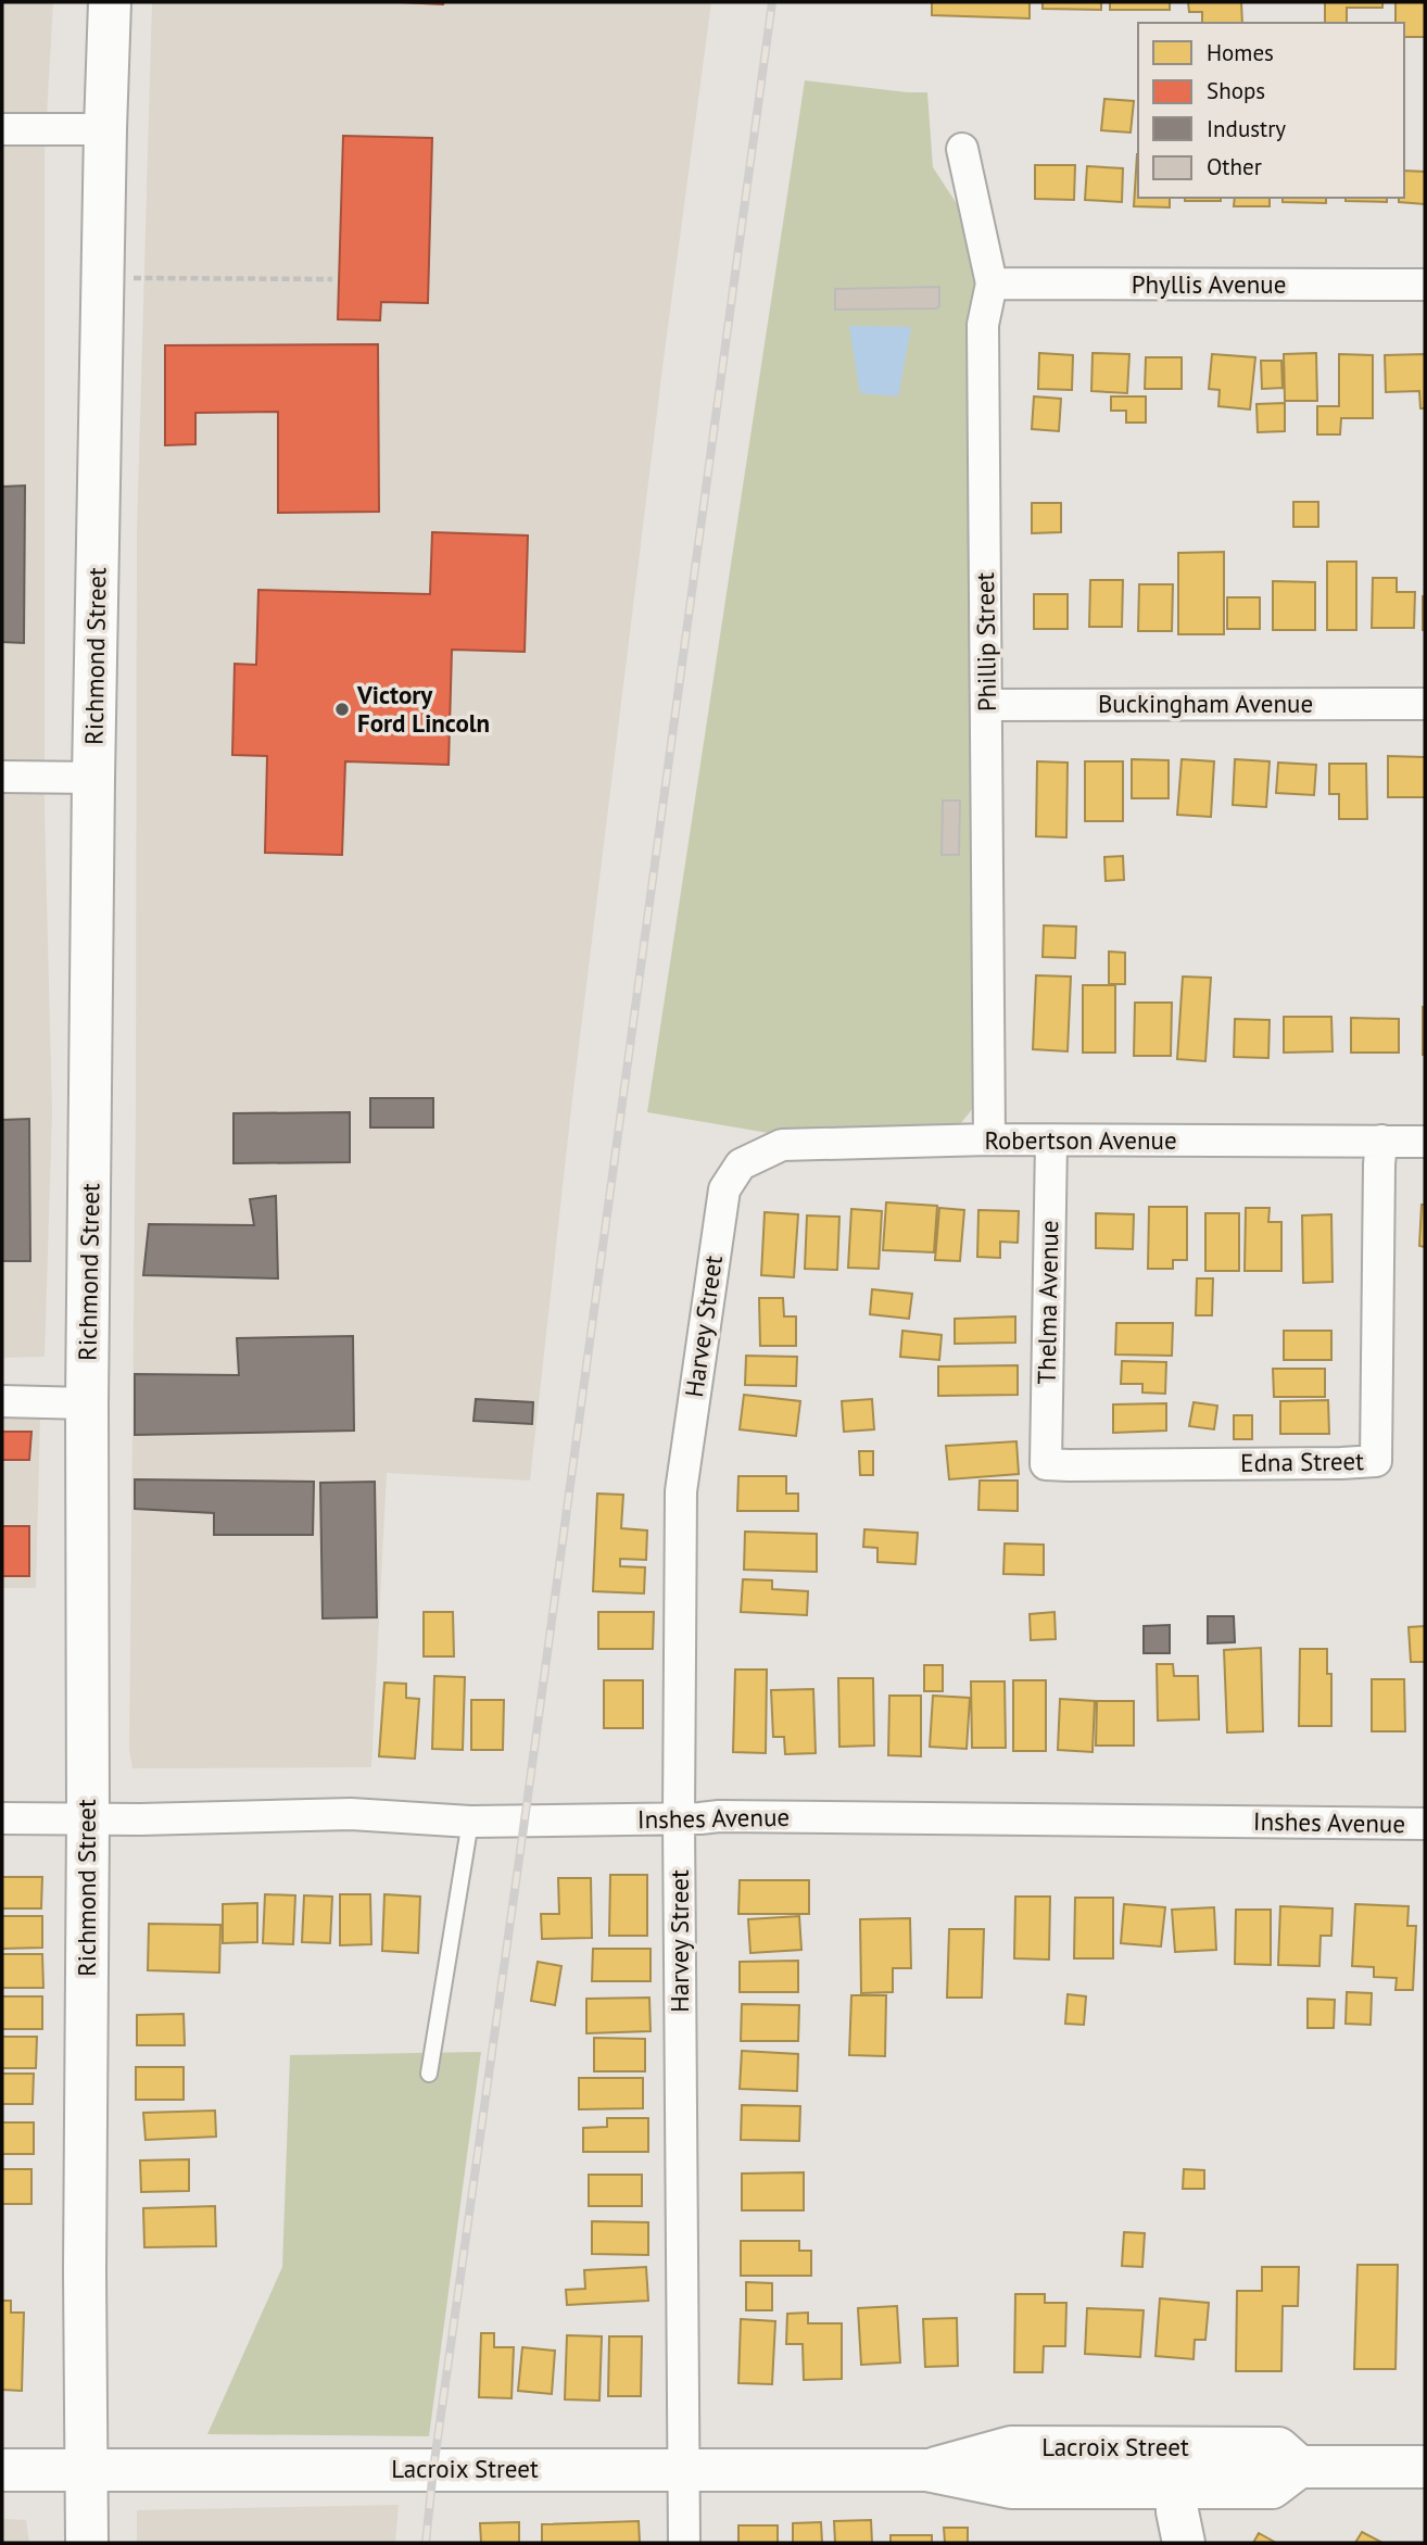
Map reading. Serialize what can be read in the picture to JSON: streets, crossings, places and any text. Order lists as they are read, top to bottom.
{
  "streets": {
    "main road": ["Richmond Street", "Lacroix Street"],
    "street": [
      "Phyllis Avenue",
      "Phillip Street",
      "Buckingham Avenue",
      "Robertson Avenue",
      "Thelma Avenue",
      "Harvey Street",
      "Edna Street",
      "Inshes Avenue"
    ]
  },
  "crossings": [
    ["Phyllis Avenue", "Phillip Street"],
    ["Phillip Street", "Buckingham Avenue"],
    ["Phillip Street", "Robertson Avenue"],
    ["Richmond Street", "Inshes Avenue"],
    ["Richmond Street", "Lacroix Street"],
    ["Robertson Avenue", "Thelma Avenue"],
    ["Robertson Avenue", "Harvey Street"],
    ["Robertson Avenue", "Edna Street"],
    ["Thelma Avenue", "Edna Street"],
    ["Harvey Street", "Inshes Avenue"],
    ["Harvey Street", "Lacroix Street"]
  ],
  "places": ["Victory Ford Lincoln"],
  "legend": [
    "Homes",
    "Shops",
    "Industry",
    "Other"
  ]
}
